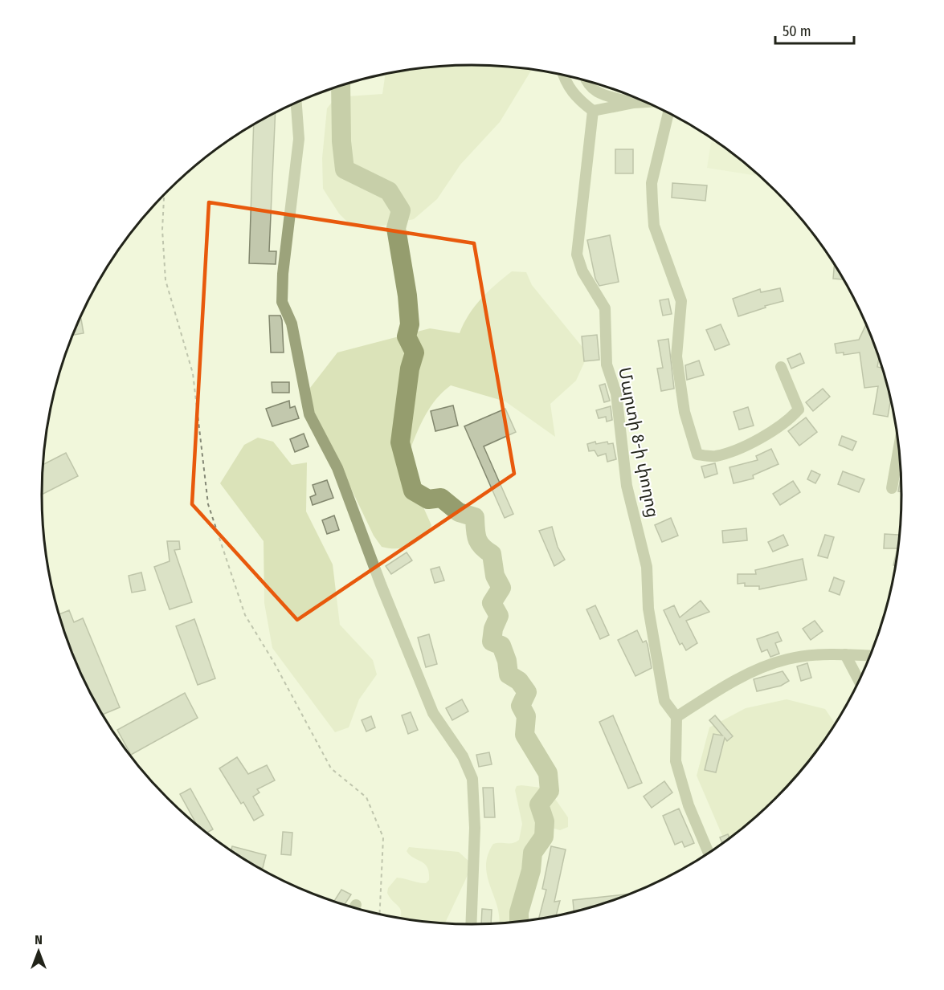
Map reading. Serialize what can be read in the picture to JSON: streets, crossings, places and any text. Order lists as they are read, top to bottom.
{
  "streets": {
    "street": ["Մարտի 8-ի փողոց"]
  },
  "scale_bar": "50 m",
  "north": "top"
}
